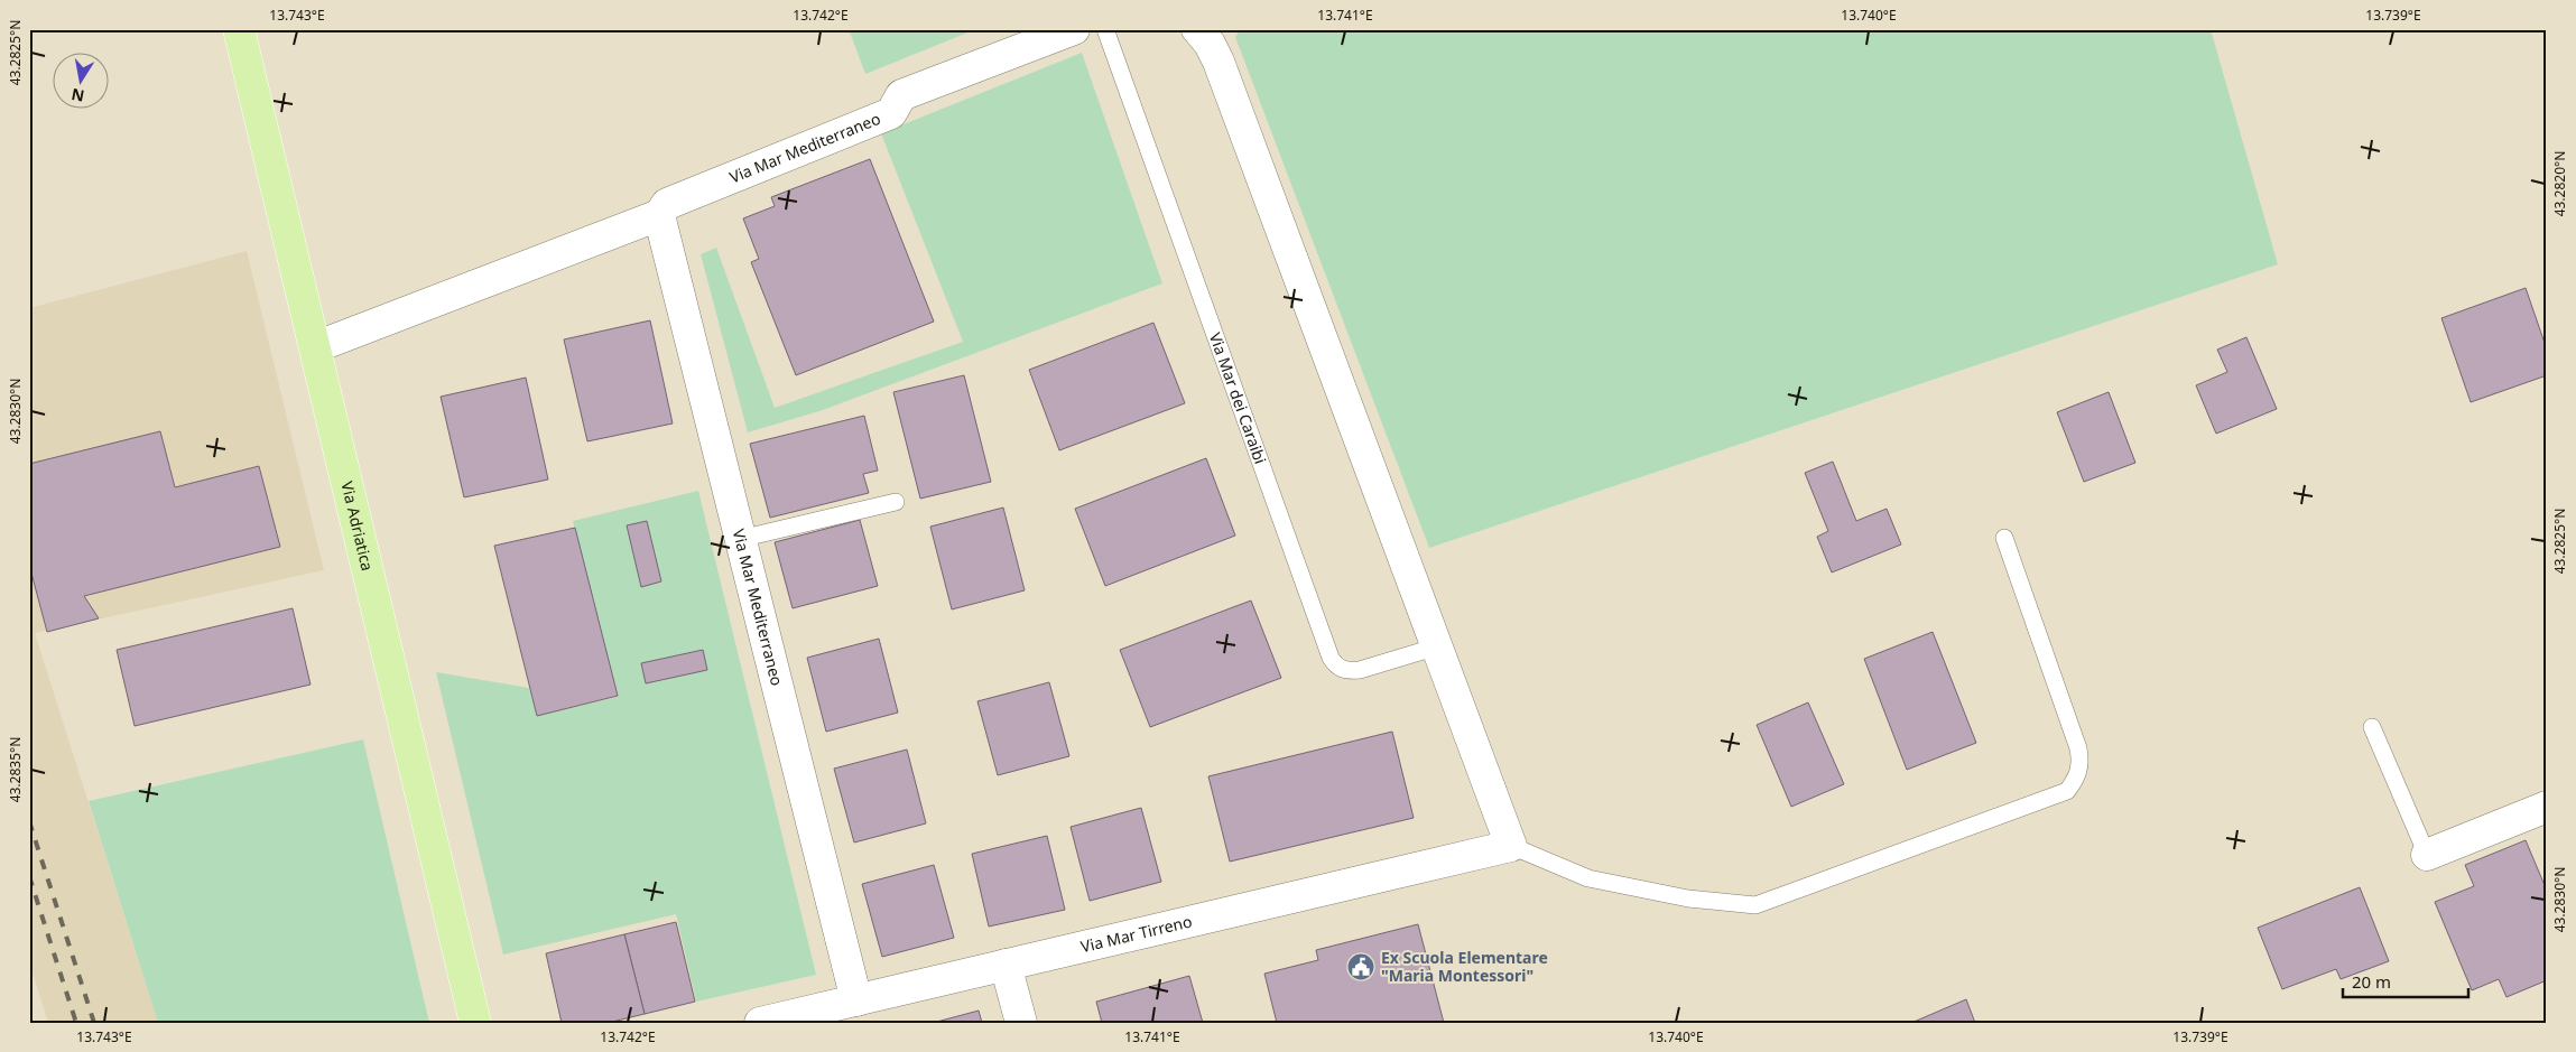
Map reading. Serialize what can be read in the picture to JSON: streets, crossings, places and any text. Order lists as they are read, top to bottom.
{
  "streets": {
    "main road": ["Via Adriatica"],
    "street": ["Via Mar Mediterraneo", "Via Mar Tirreno"],
    "lane": ["Via Mar dei Caraibi"]
  },
  "crossings": [
    ["Via Mar Mediterraneo", "Via Adriatica"],
    ["Via Mar Mediterraneo", "Via Mar Tirreno"]
  ],
  "places": {
    "public building": ["Ex Scuola Elementare \"Maria Montessori\""]
  },
  "scale_bar": "20 m",
  "north": "bottom",
  "coordinates": [
    "13.743°E",
    "13.742°E",
    "13.741°E",
    "13.740°E",
    "13.739°E",
    "43.2825°N",
    "43.2820°N",
    "43.2830°N",
    "43.2835°N"
  ]
}
